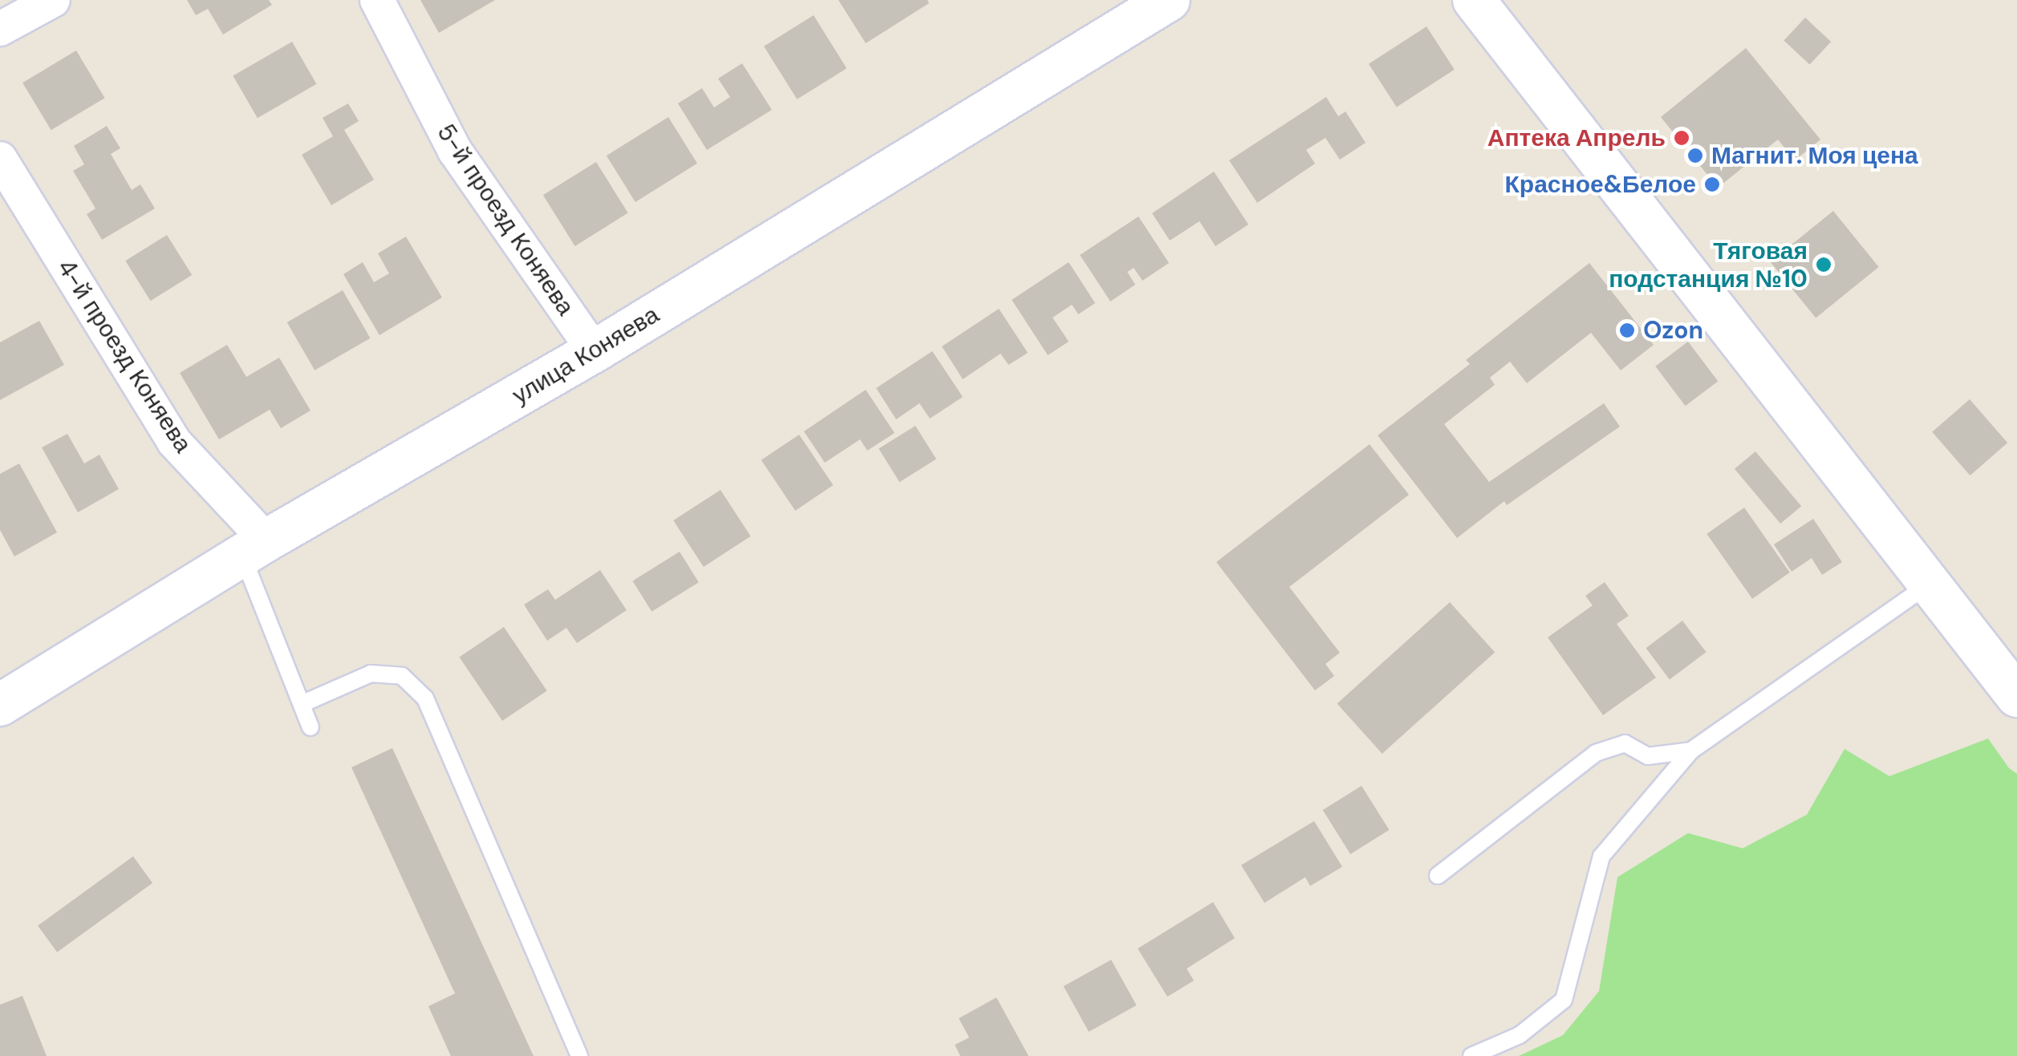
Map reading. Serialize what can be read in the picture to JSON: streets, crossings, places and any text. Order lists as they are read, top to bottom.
{
  "streets": {
    "street": ["5-й проезд Коняева", "улица Коняева", "4-й проезд Коняева"]
  },
  "crossings": [
    ["5-й проезд Коняева", "улица Коняева"],
    ["улица Коняева", "4-й проезд Коняева"]
  ],
  "places": [
    "Аптека Апрель",
    "Магнит. Моя цена",
    "Красное&Белое",
    "Тяговая подстанция №10",
    "Ozon"
  ]
}
